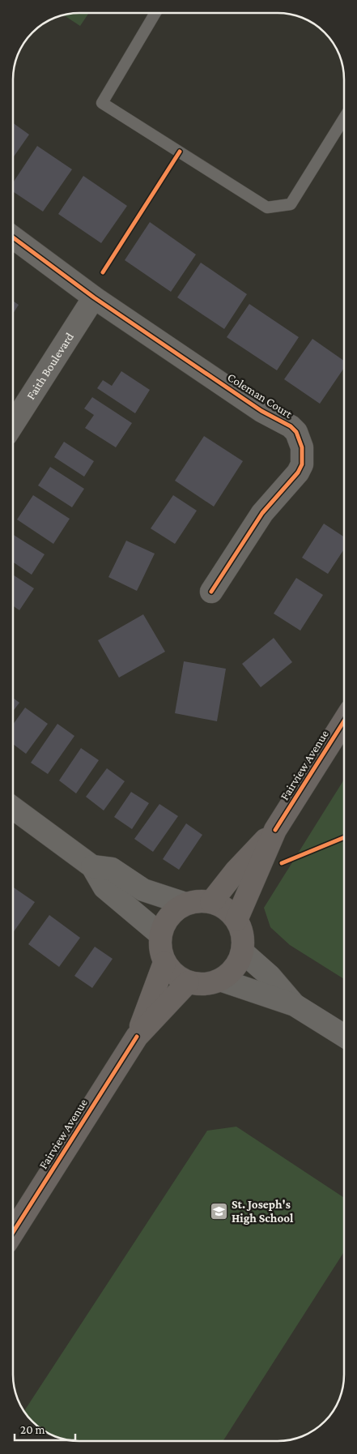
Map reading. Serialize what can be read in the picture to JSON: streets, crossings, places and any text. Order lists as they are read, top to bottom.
{
  "streets": {
    "main road": ["Fairview Avenue"],
    "street": ["Faith Boulevard", "Coleman Court"]
  },
  "crossings": [
    ["Faith Boulevard", "Coleman Court"]
  ],
  "places": {
    "school or university": ["St. Joseph's High School"]
  },
  "scale_bar": "20 m"
}
